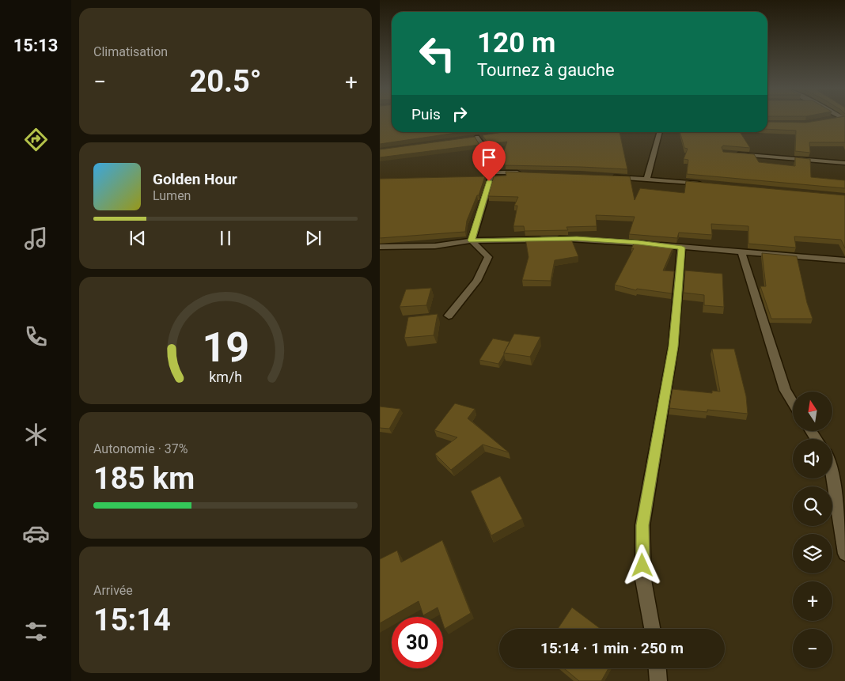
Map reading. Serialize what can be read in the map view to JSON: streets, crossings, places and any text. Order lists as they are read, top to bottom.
{
  "north": "top",
  "page": {
    "tabs": "15:13",
    "tile": [
      "Climatisation",
      ["Autonomie · 37%", "185 km"],
      ["Arrivée", "15:14"]
    ],
    "turn": ["120 m", "Tournez à gauche"],
    "heat": ["−", "20.5°", "+"],
    "then": "Puis",
    "song": ["Golden Hour", "Lumen"],
    "map_buttons": ["+", "−"],
    "limit": "30",
    "trip": "15:14 · 1 min · 250 m",
    "gauge": ["19", "km/h"]
  }
}
